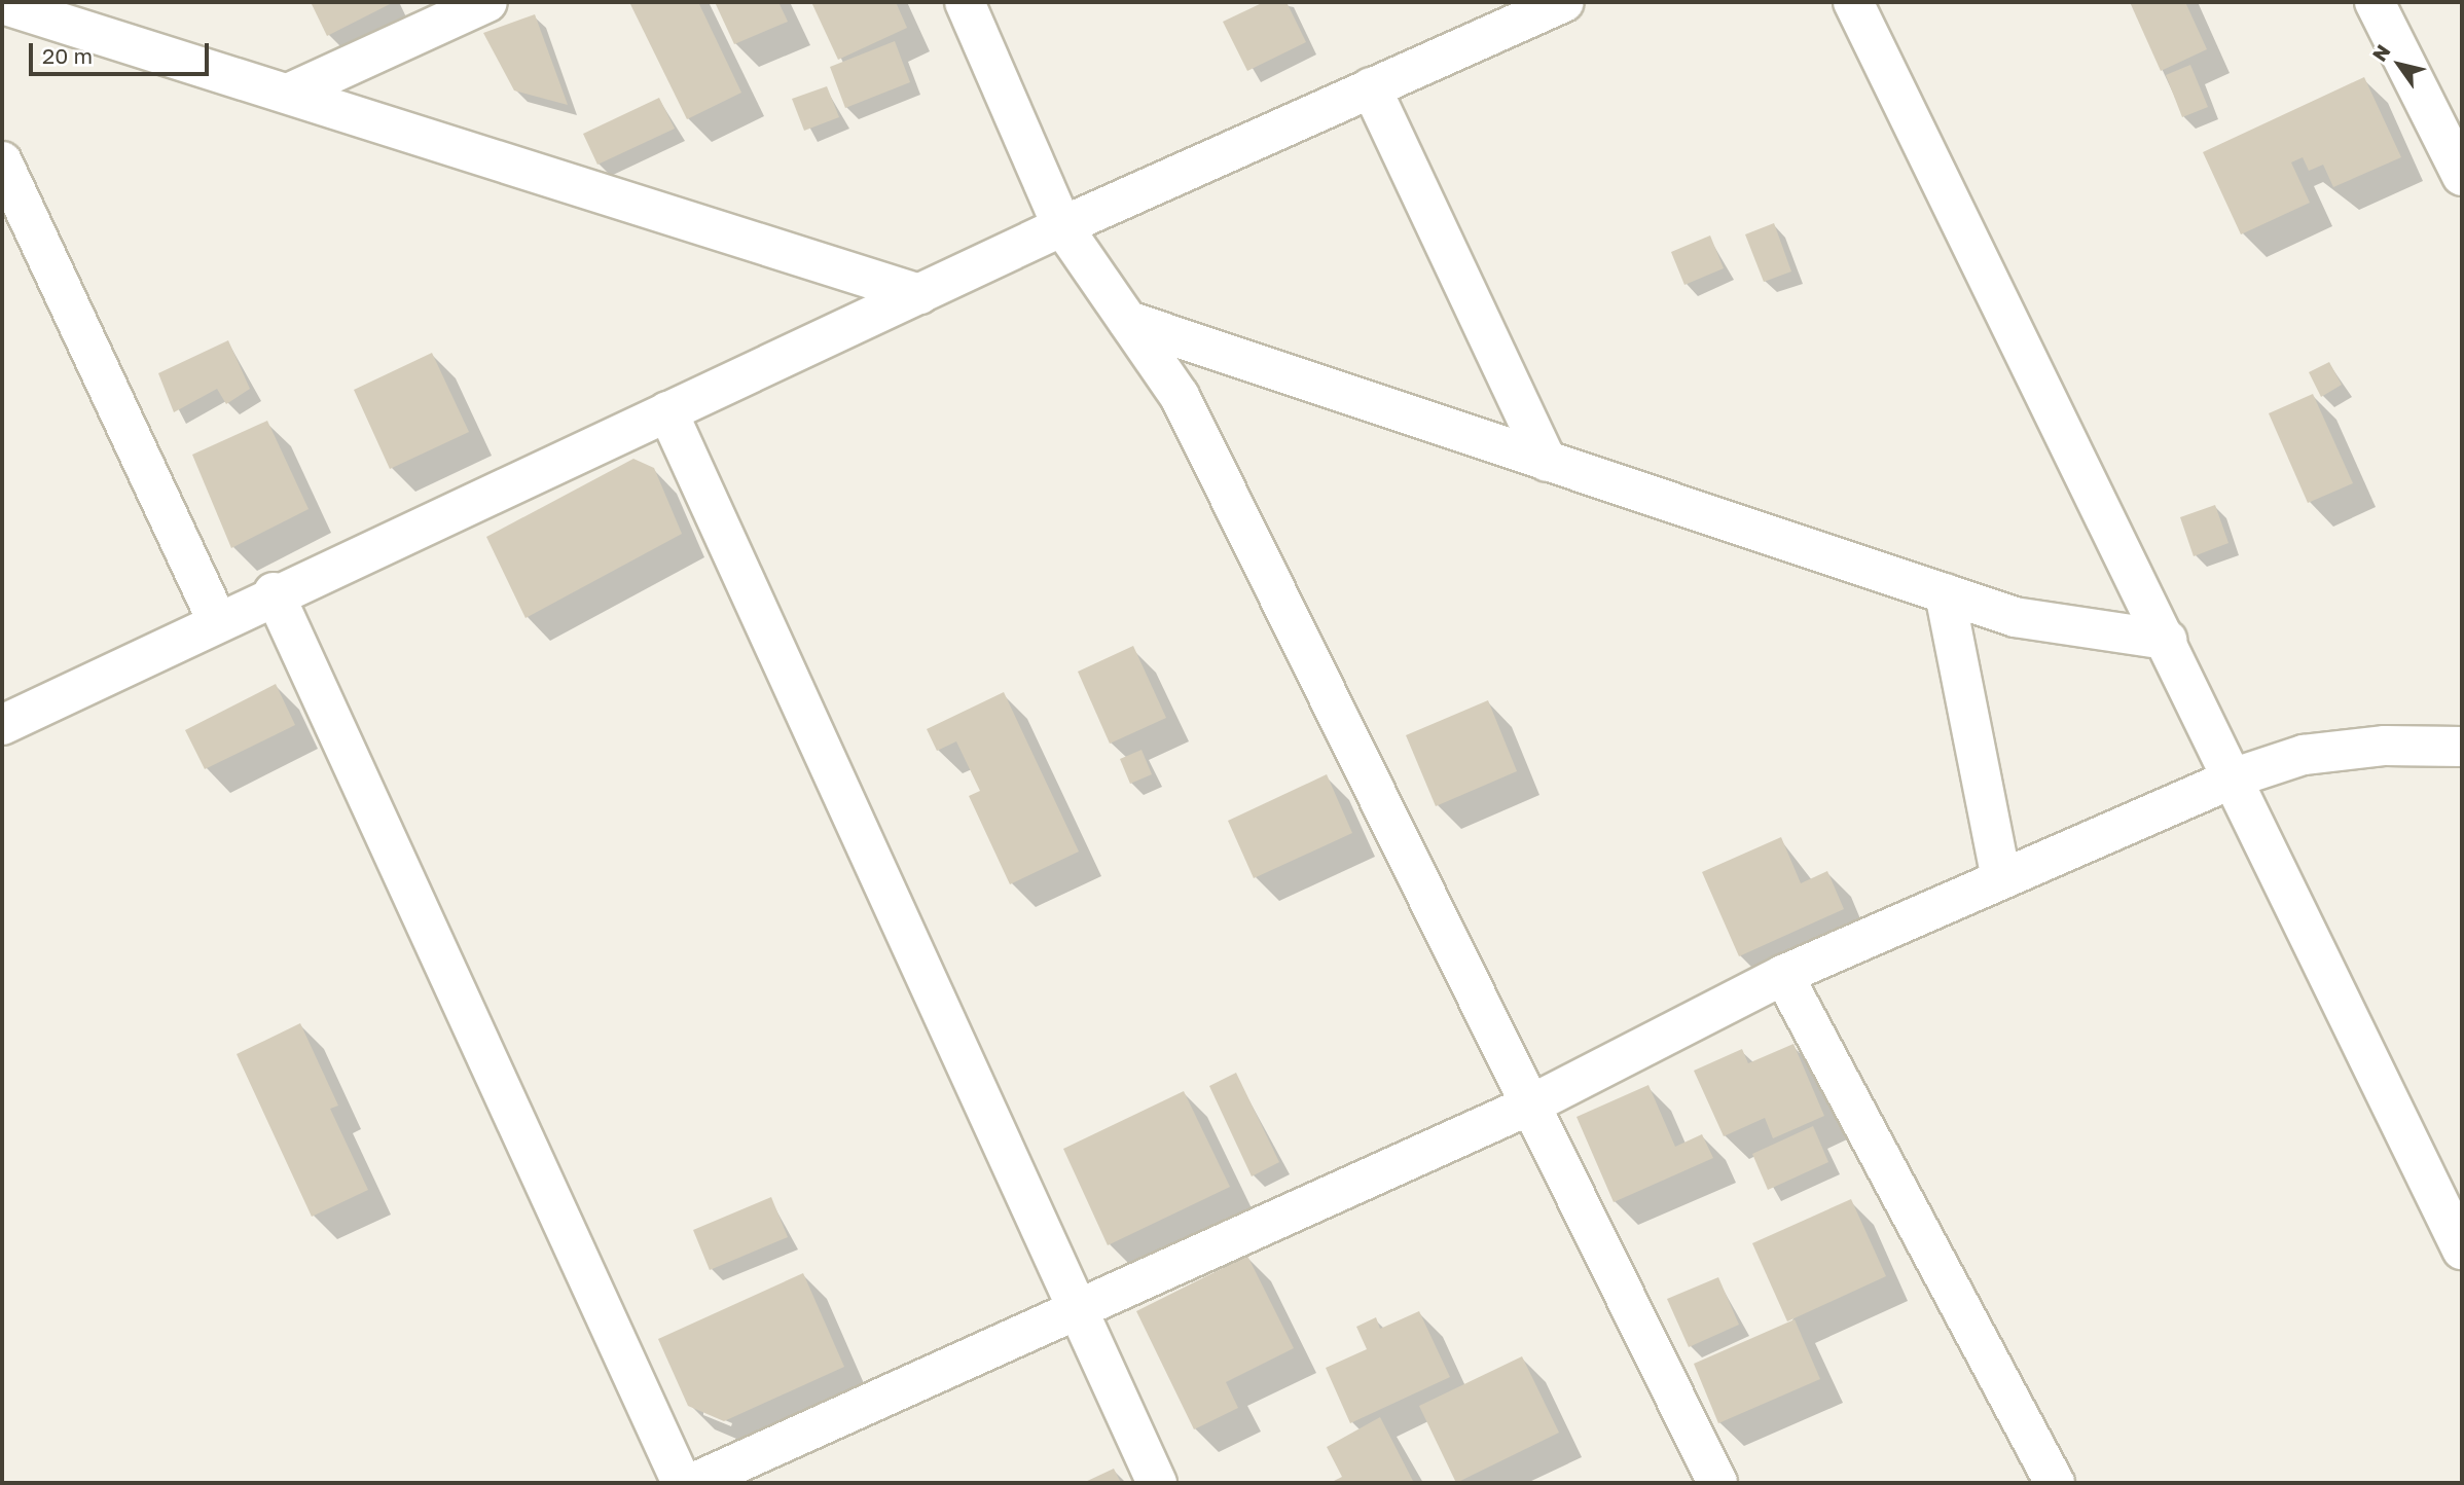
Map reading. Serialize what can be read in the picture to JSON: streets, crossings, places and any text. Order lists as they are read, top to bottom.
{
  "scale_bar": "20 m",
  "north": "top left"
}
